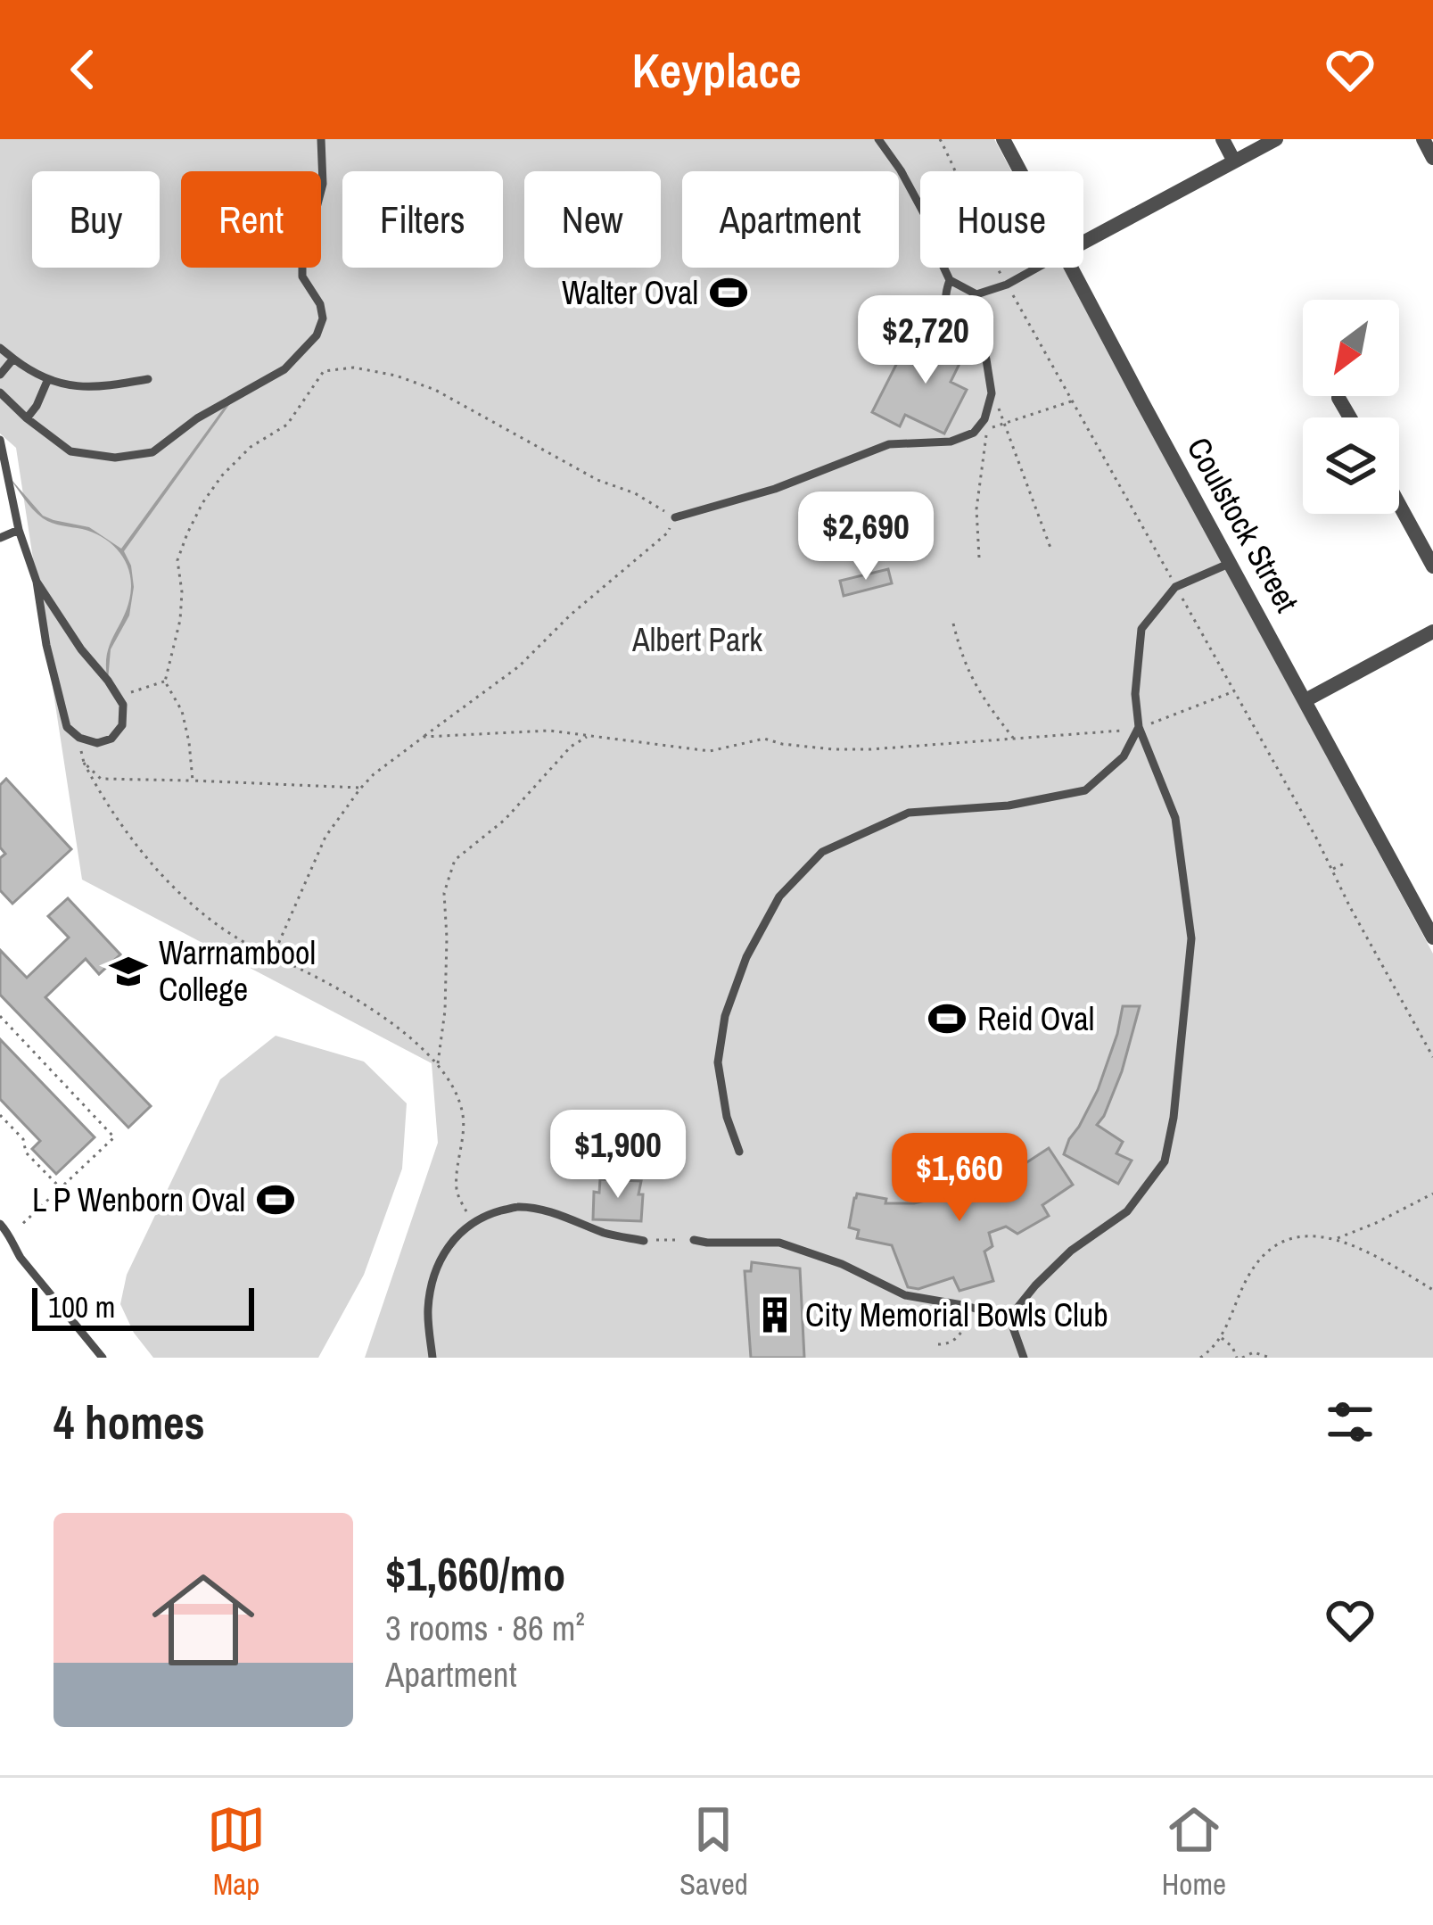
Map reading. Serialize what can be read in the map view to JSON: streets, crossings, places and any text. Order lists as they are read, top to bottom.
{
  "streets": {
    "street": ["Coulstock Street"]
  },
  "parks": ["Albert Park"],
  "places": {
    "sports": ["Walter Oval", "Reid Oval", "L P Wenborn Oval"],
    "school or university": ["Warrnambool College"],
    "building": ["City Memorial Bowls Club"]
  },
  "scale_bar": "100 m",
  "north": "bottom left",
  "page": {
    "header": "Keyplace",
    "chip": [
      "Buy",
      "Rent",
      "Filters",
      "New",
      "Apartment",
      "House"
    ],
    "price": [
      "$2,720",
      "$2,690",
      "$1,900",
      "$1,660"
    ],
    "scale": "100 m",
    "heading": "4 homes",
    "list": [
      {
        "name": "$1,660/mo",
        "note": "3 rooms · 86 m² · Apartment"
      }
    ],
    "tabs": ["Map", "Saved", "Home"]
  }
}
